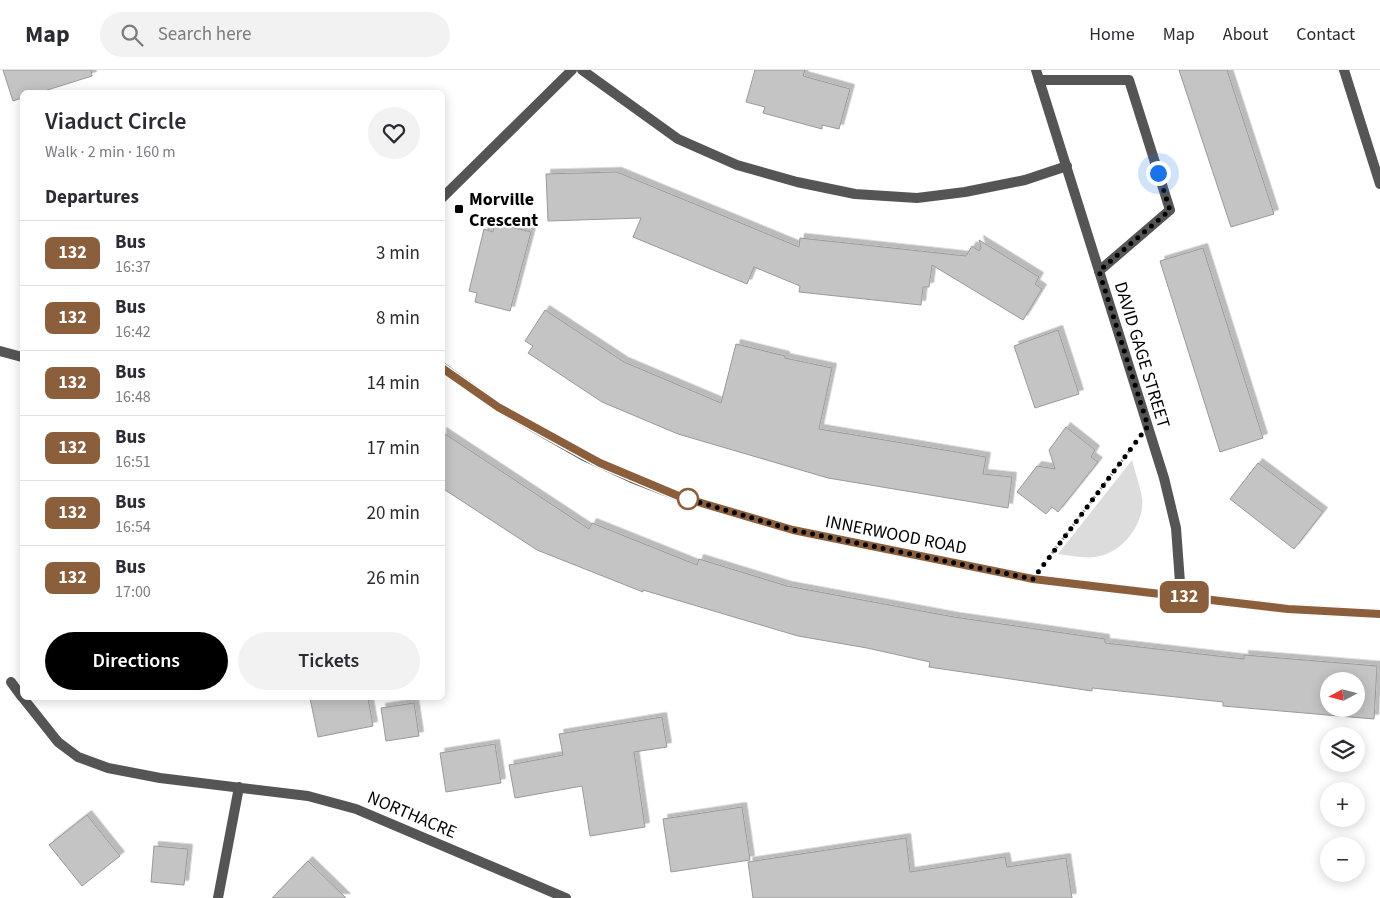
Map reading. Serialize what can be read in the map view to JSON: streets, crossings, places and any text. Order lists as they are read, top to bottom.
{
  "streets": {
    "street": ["DAVID GAGE STREET", "INNERWOOD ROAD", "NORTHACRE"]
  },
  "crossings": [
    ["DAVID GAGE STREET", "INNERWOOD ROAD"]
  ],
  "places": {
    "transit": ["Morville Crescent"]
  },
  "lines": ["bus line 132"],
  "north": "left",
  "page": {
    "header": "Map",
    "search": "Search here",
    "nav": [
      "Home",
      "Map",
      "About",
      "Contact"
    ],
    "on_map": "132",
    "heading": [
      ["Viaduct Circle", "Walk · 2 min · 160 m"],
      "Departures"
    ],
    "list": [
      {
        "mark": "132",
        "name": "Bus",
        "note": "16:37",
        "value": "3 min"
      },
      {
        "mark": "132",
        "name": "Bus",
        "note": "16:42",
        "value": "8 min"
      },
      {
        "mark": "132",
        "name": "Bus",
        "note": "16:48",
        "value": "14 min"
      },
      {
        "mark": "132",
        "name": "Bus",
        "note": "16:51",
        "value": "17 min"
      },
      {
        "mark": "132",
        "name": "Bus",
        "note": "16:54",
        "value": "20 min"
      },
      {
        "mark": "132",
        "name": "Bus",
        "note": "17:00",
        "value": "26 min"
      }
    ],
    "buttons": ["Directions", "Tickets"],
    "map_buttons": ["+", "−"]
  }
}
